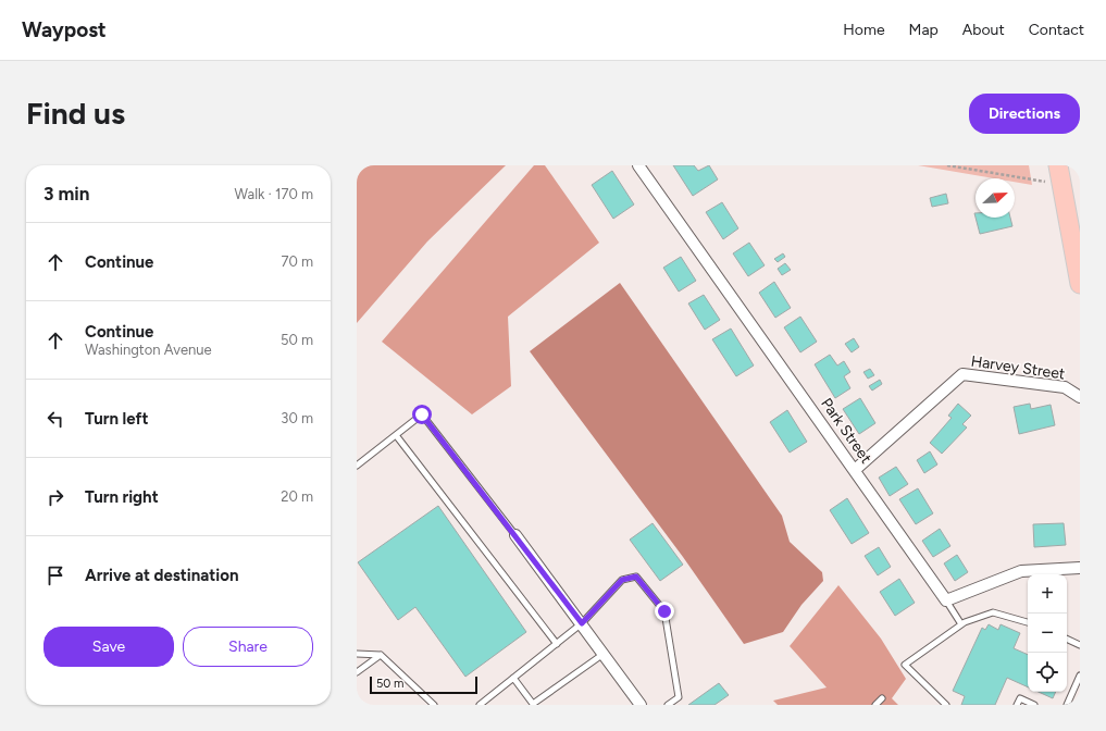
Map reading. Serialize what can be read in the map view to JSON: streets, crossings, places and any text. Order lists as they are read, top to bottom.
{
  "streets": {
    "street": ["Harvey Street", "Park Street"]
  },
  "crossings": [
    ["Harvey Street", "Park Street"]
  ],
  "scale_bar": "50 m",
  "north": "top right",
  "page": {
    "header": "Waypost",
    "nav": [
      "Home",
      "Map",
      "About",
      "Contact"
    ],
    "buttons": [
      "Directions",
      ["Save", "Share"]
    ],
    "title": "Find us",
    "heading": ["3 min", "Walk · 170 m"],
    "list": [
      ["Continue", "70 m"],
      ["Continue", "Washington Avenue", "50 m"],
      ["Turn left", "30 m"],
      ["Turn right", "20 m"],
      "Arrive at destination"
    ],
    "map_buttons": ["+", "−"],
    "scale": "50 m"
  }
}
